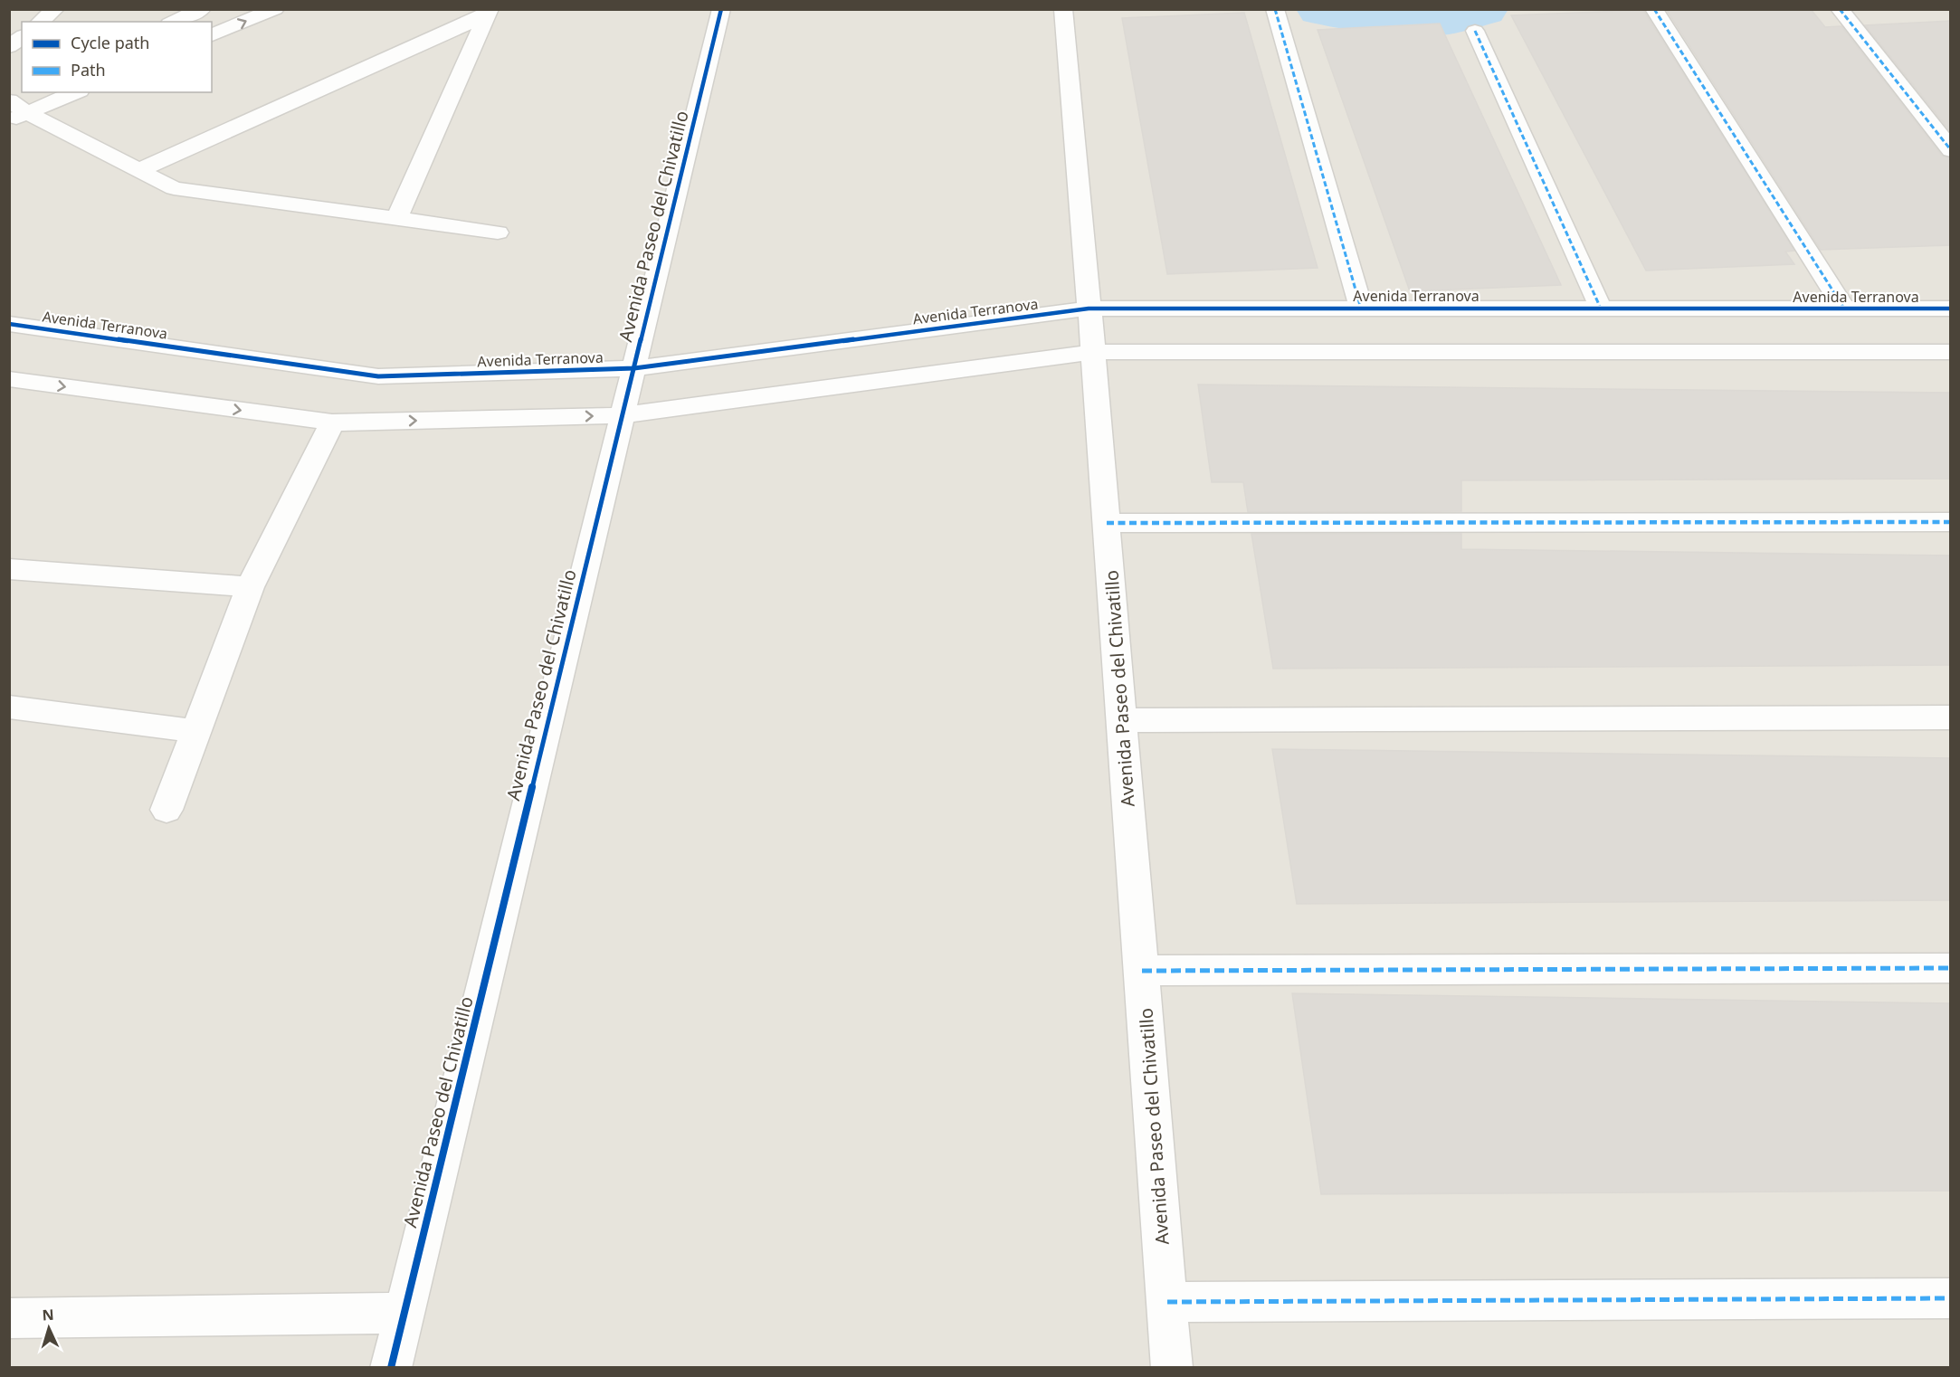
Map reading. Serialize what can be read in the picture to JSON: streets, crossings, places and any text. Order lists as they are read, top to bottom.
{
  "streets": {
    "street": ["Avenida Paseo del Chivatillo", "Avenida Terranova"]
  },
  "crossings": [
    ["Avenida Paseo del Chivatillo", "Avenida Terranova"]
  ],
  "legend": ["Cycle path", "Path"],
  "north": "top"
}
